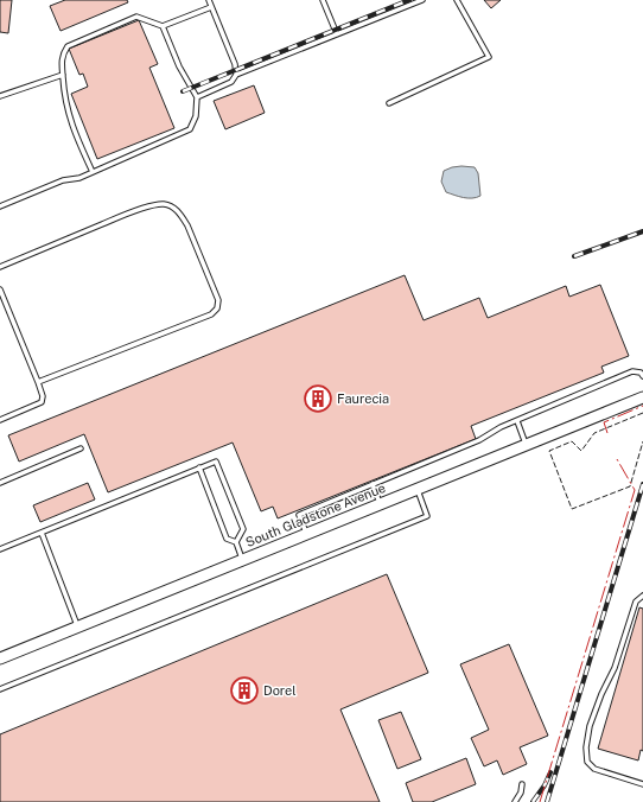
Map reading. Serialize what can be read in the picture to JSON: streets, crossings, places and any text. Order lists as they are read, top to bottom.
{
  "streets": {
    "street": ["South Gladstone Avenue"]
  },
  "places": {
    "building": ["Faurecia", "Dorel"]
  }
}
